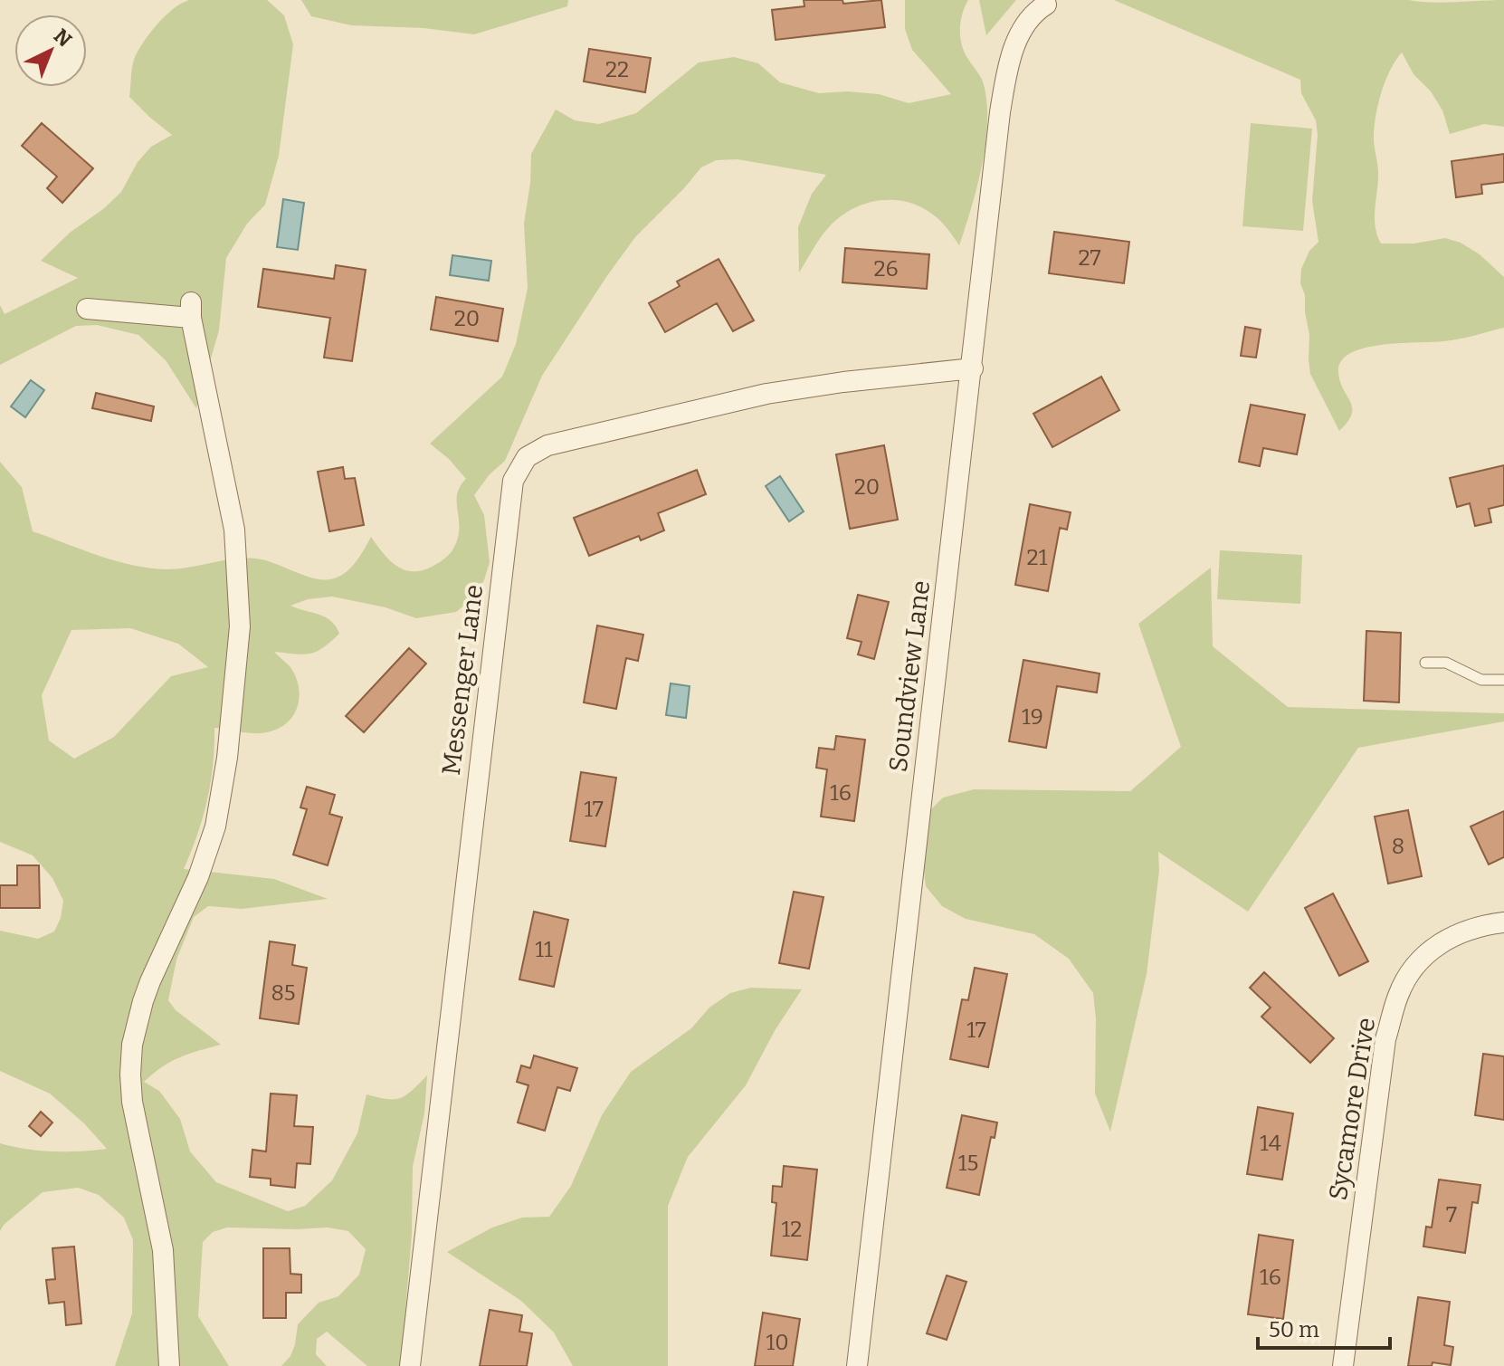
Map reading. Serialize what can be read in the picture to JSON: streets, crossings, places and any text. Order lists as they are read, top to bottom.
{
  "streets": {
    "street": ["Soundview Lane", "Messenger Lane", "Sycamore Drive"]
  },
  "crossings": [
    ["Soundview Lane", "Messenger Lane"]
  ],
  "house_numbers": [
    "22",
    "27",
    "26",
    "20",
    "20",
    "21",
    "19",
    "16",
    "17",
    "8",
    "11",
    "85",
    "17",
    "14",
    "15",
    "7",
    "12",
    "16",
    "10"
  ],
  "scale_bar": "50 m",
  "north": "top right"
}
